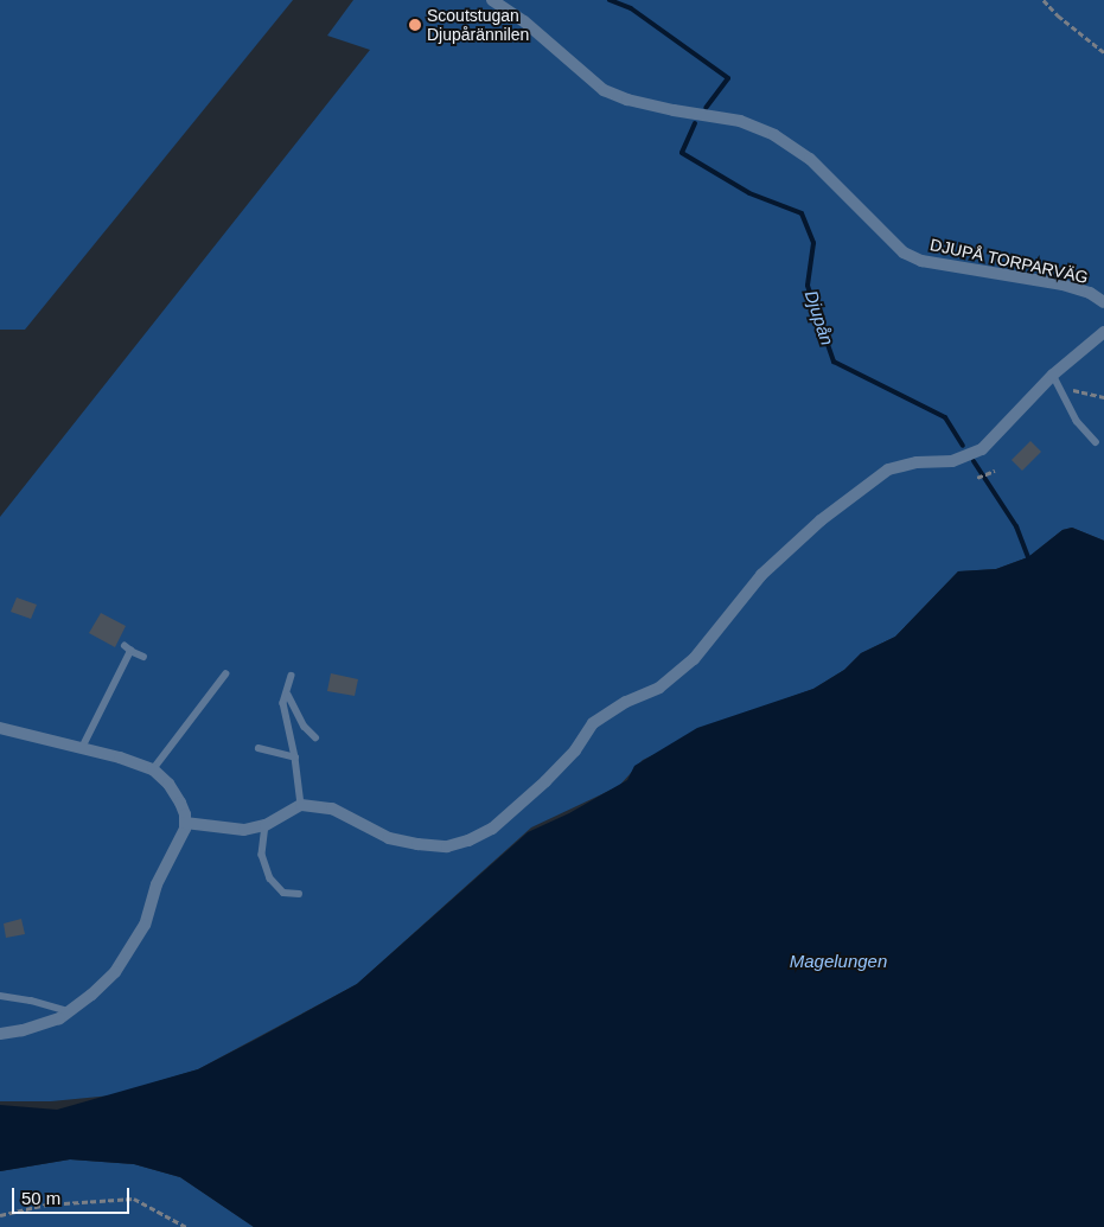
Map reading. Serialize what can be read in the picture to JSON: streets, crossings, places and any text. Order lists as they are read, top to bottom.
{
  "streets": {
    "street": ["DJUPÅ TORPARVÄG"]
  },
  "water": ["Djupån", "Magelungen"],
  "places": ["Scoutstugan Djupårännilen"],
  "scale_bar": "50 m"
}
